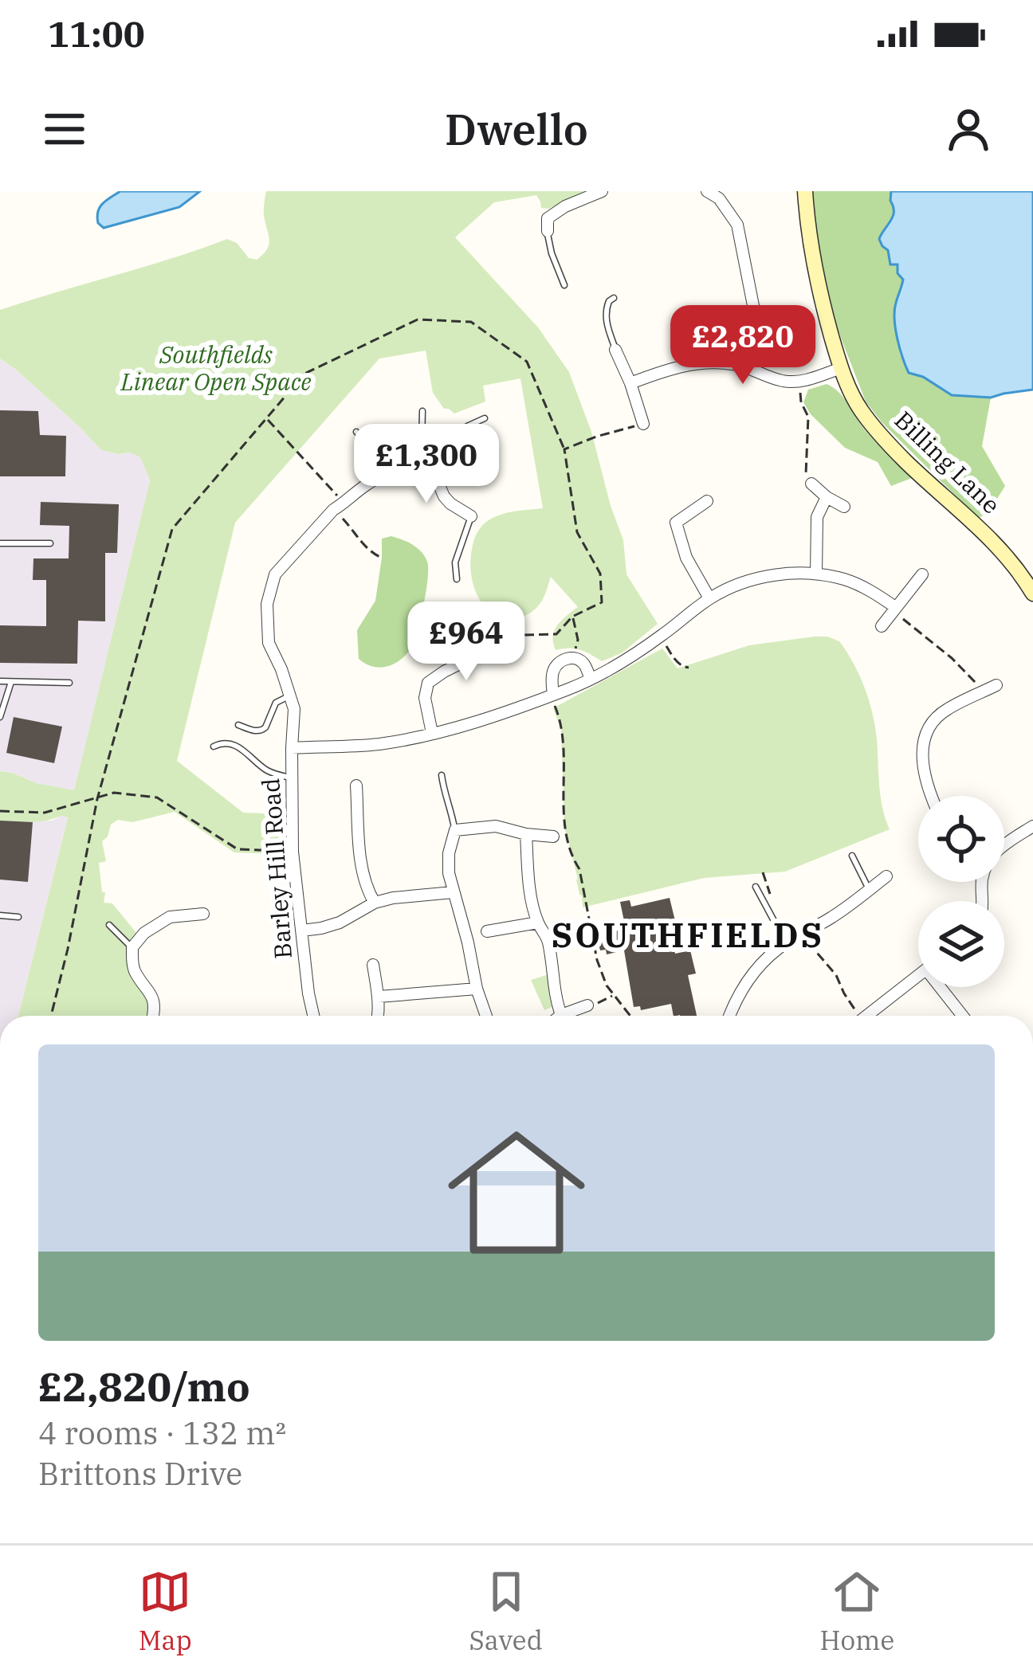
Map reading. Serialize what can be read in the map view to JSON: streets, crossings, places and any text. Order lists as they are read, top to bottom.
{
  "streets": {
    "street": ["Billing Lane", "Barley Hill Road"]
  },
  "districts": ["SOUTHFIELDS"],
  "parks": ["Southfields Linear Open Space"],
  "page": {
    "status": "11:00",
    "header": "Dwello",
    "price": ["£2,820", "£1,300", "£964"],
    "list": [
      {
        "name": "£2,820/mo",
        "note": "4 rooms · 132 m² · Brittons Drive"
      }
    ],
    "tabs": ["Map", "Saved", "Home"]
  }
}
